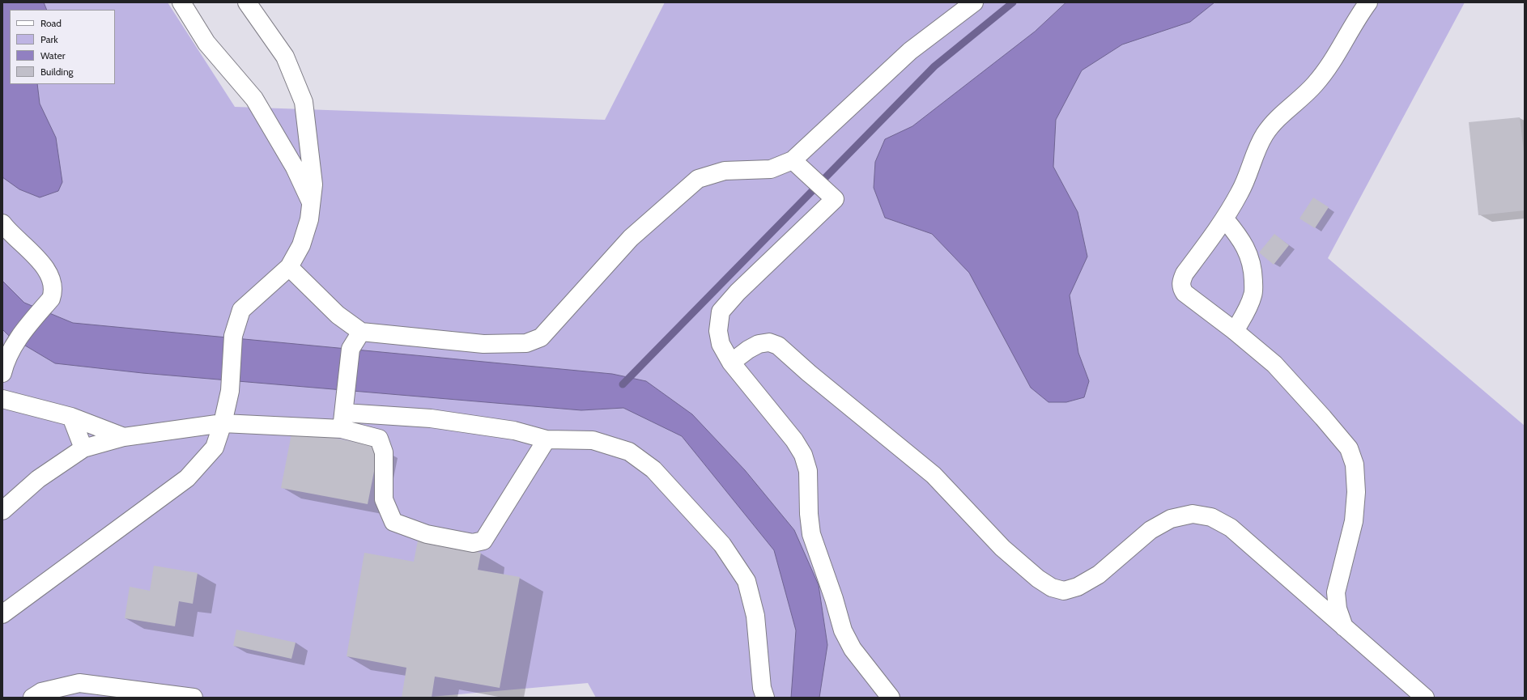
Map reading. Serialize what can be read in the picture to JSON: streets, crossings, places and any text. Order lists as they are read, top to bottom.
{
  "legend": [
    "Road",
    "Park",
    "Water",
    "Building"
  ]
}
